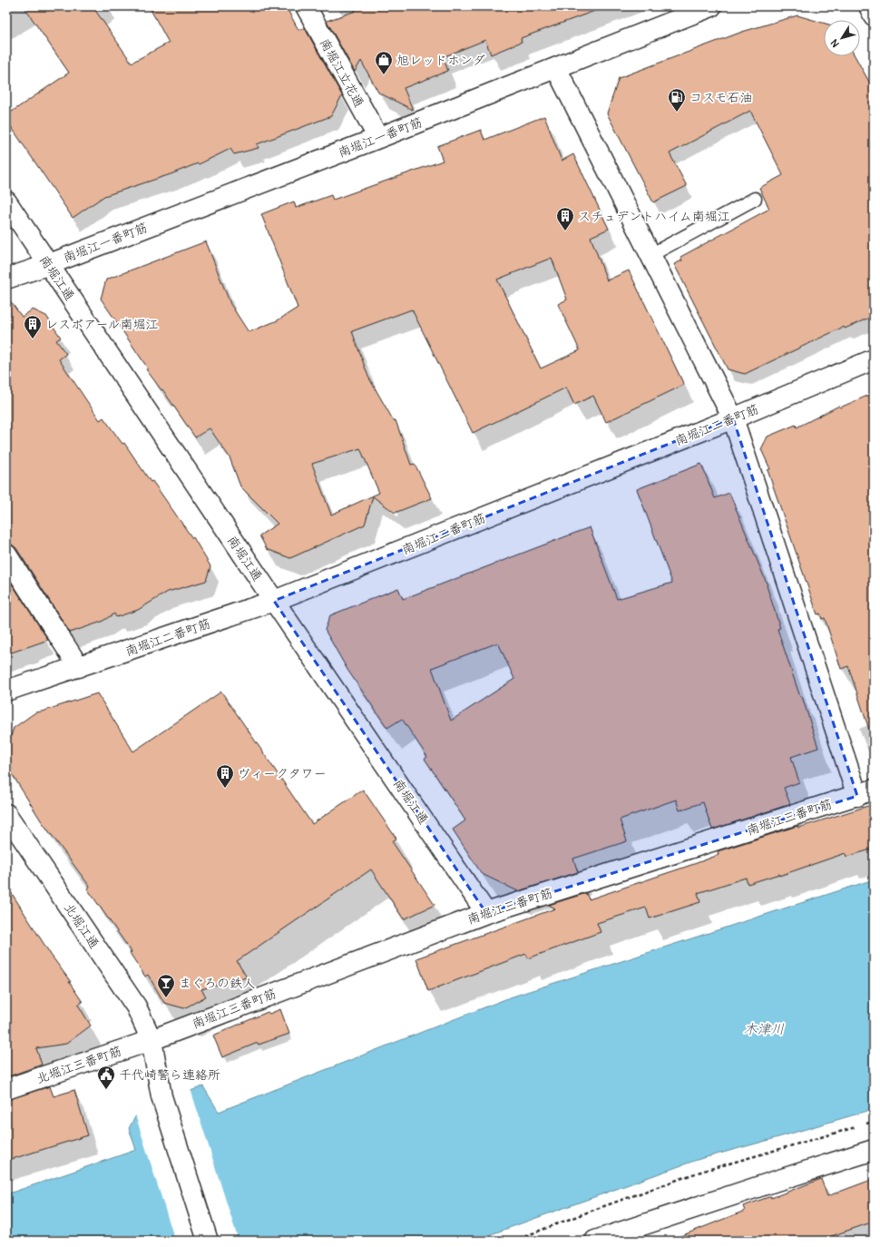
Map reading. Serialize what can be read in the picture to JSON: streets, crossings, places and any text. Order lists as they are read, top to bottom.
{
  "streets": {
    "street": [
      "南堀江立花通",
      "南堀江一番町筋",
      "南堀江通",
      "南堀江二番町筋",
      "南堀江三番町筋",
      "北堀江通",
      "北堀江三番町筋"
    ]
  },
  "crossings": [
    ["南堀江立花通", "南堀江一番町筋"],
    ["南堀江一番町筋", "南堀江通"],
    ["南堀江通", "南堀江二番町筋"],
    ["南堀江通", "南堀江三番町筋"],
    ["南堀江三番町筋", "北堀江通"],
    ["南堀江三番町筋", "北堀江三番町筋"],
    ["北堀江通", "北堀江三番町筋"]
  ],
  "water": ["木津川"],
  "places": {
    "shop": ["旭レッドホンダ"],
    "fuel station": ["コスモ石油"],
    "building": ["スチュデントハイム南堀江", "レスポアール南堀江", "ヴィークタワー"],
    "bar": ["まぐろの鉄人"],
    "public building": ["千代崎警ら連絡所"]
  },
  "north": "bottom left"
}
